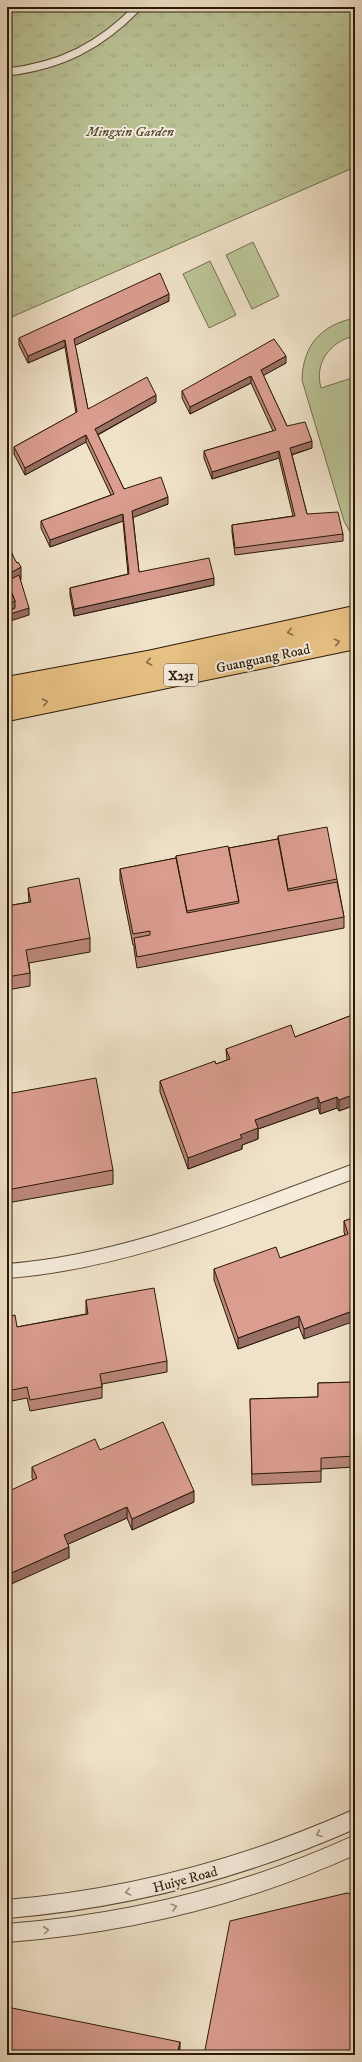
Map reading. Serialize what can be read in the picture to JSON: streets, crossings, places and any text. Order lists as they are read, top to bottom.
{
  "streets": {
    "main road": ["Guanguang Road", "X231"],
    "street": ["Huiye Road"]
  },
  "parks": ["Mingxin Garden"]
}
